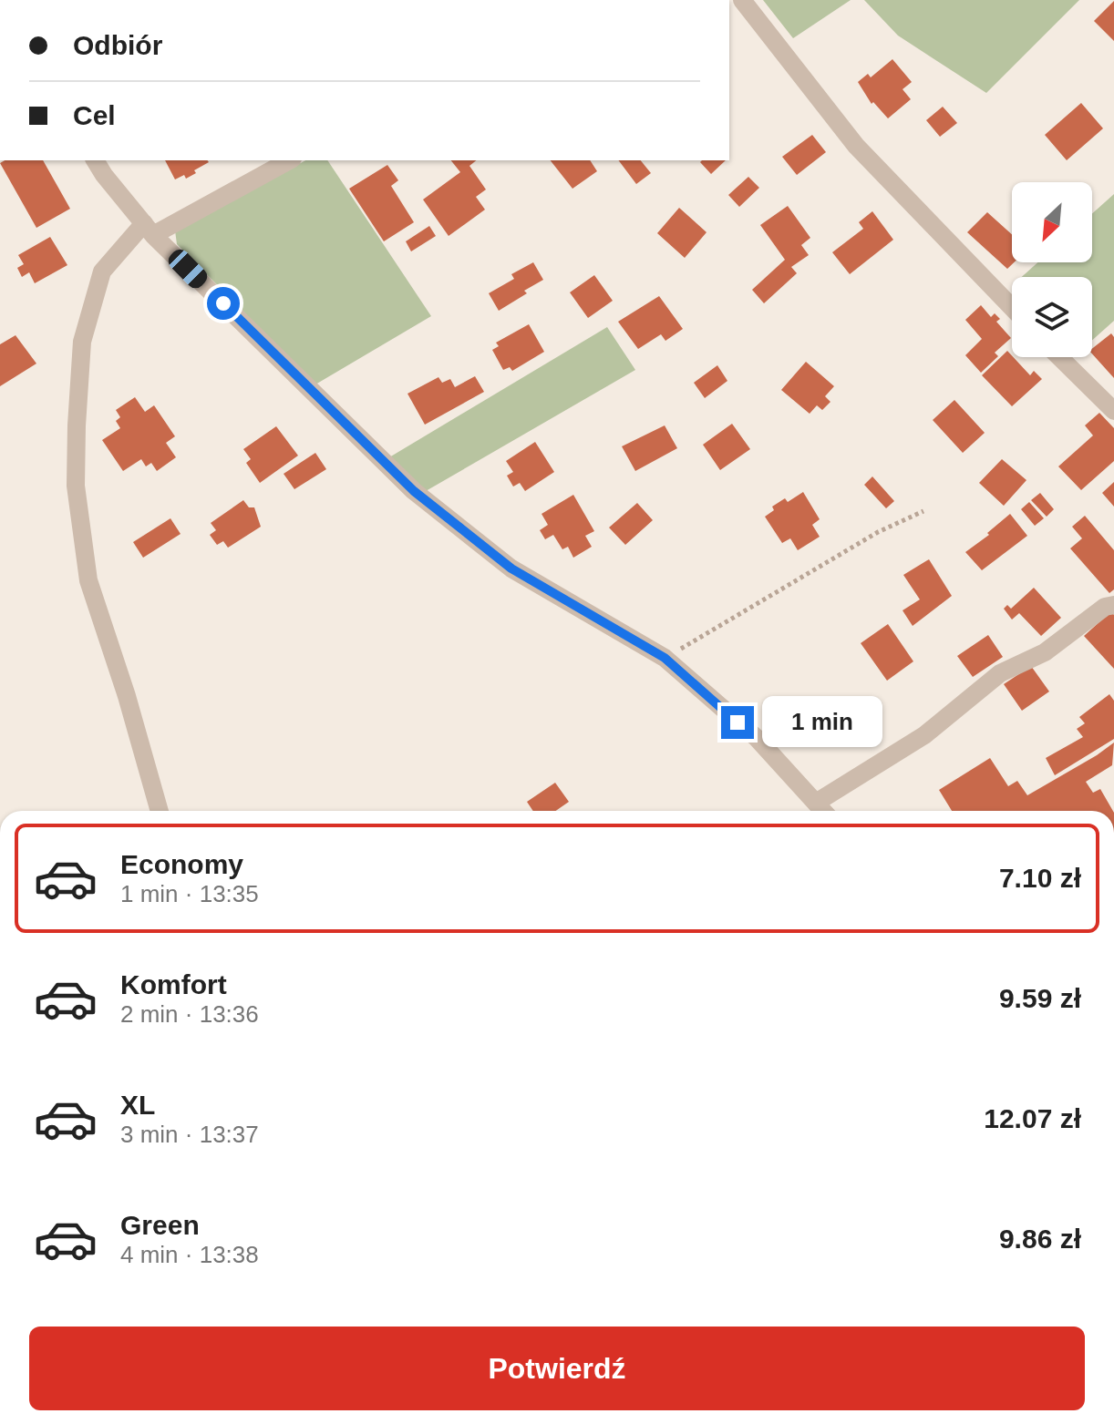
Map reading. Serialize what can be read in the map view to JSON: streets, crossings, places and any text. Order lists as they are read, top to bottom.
{
  "north": "bottom left",
  "page": {
    "banner": ["Odbiór", "Cel"],
    "bubble": "1 min",
    "list": [
      {
        "name": "Economy",
        "note": "1 min · 13:35",
        "value": "7.10 zł"
      },
      {
        "name": "Komfort",
        "note": "2 min · 13:36",
        "value": "9.59 zł"
      },
      {
        "name": "XL",
        "note": "3 min · 13:37",
        "value": "12.07 zł"
      },
      {
        "name": "Green",
        "note": "4 min · 13:38",
        "value": "9.86 zł"
      }
    ],
    "buttons": "Potwierdź"
  }
}
